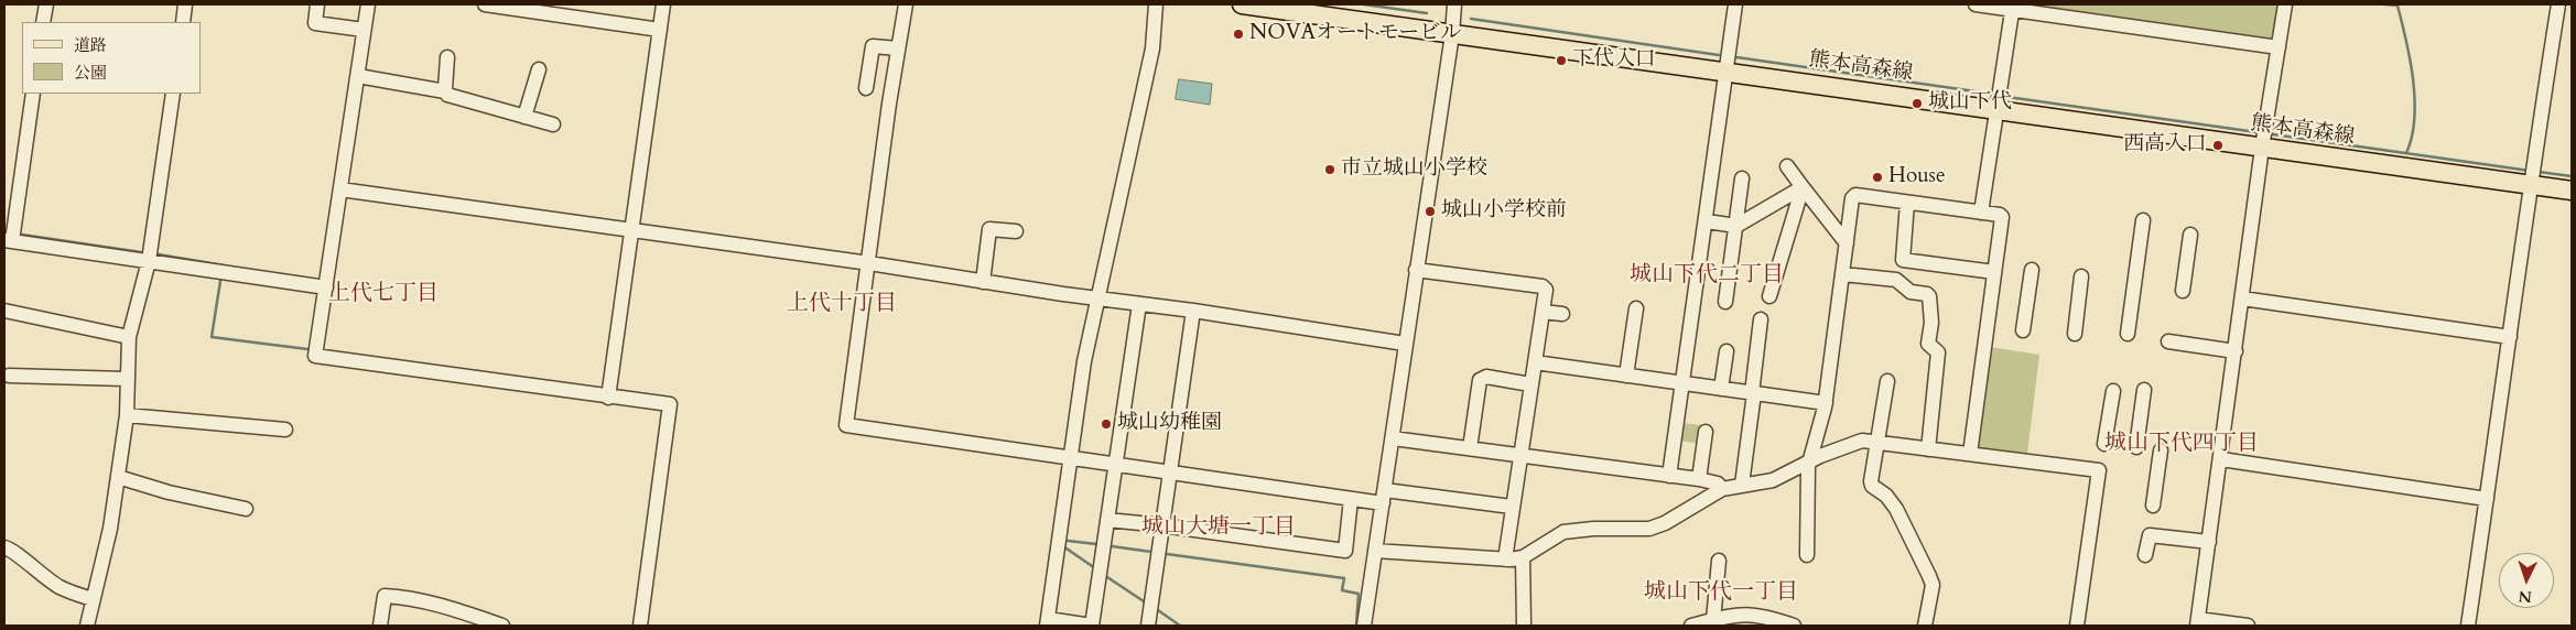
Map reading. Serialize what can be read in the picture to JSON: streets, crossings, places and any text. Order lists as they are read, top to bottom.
{
  "streets": {
    "main road": ["熊本高森線"]
  },
  "districts": [
    "城山下代二丁目",
    "上代七丁目",
    "上代十丁目",
    "城山下代四丁目",
    "城山大塘一丁目",
    "城山下代一丁目"
  ],
  "places": [
    "NOVAオートモービル",
    "下代入口",
    "城山下代",
    "西高入口",
    "市立城山小学校",
    "House",
    "城山小学校前",
    "城山幼稚園"
  ],
  "legend": ["道路", "公園"],
  "north": "bottom"
}
